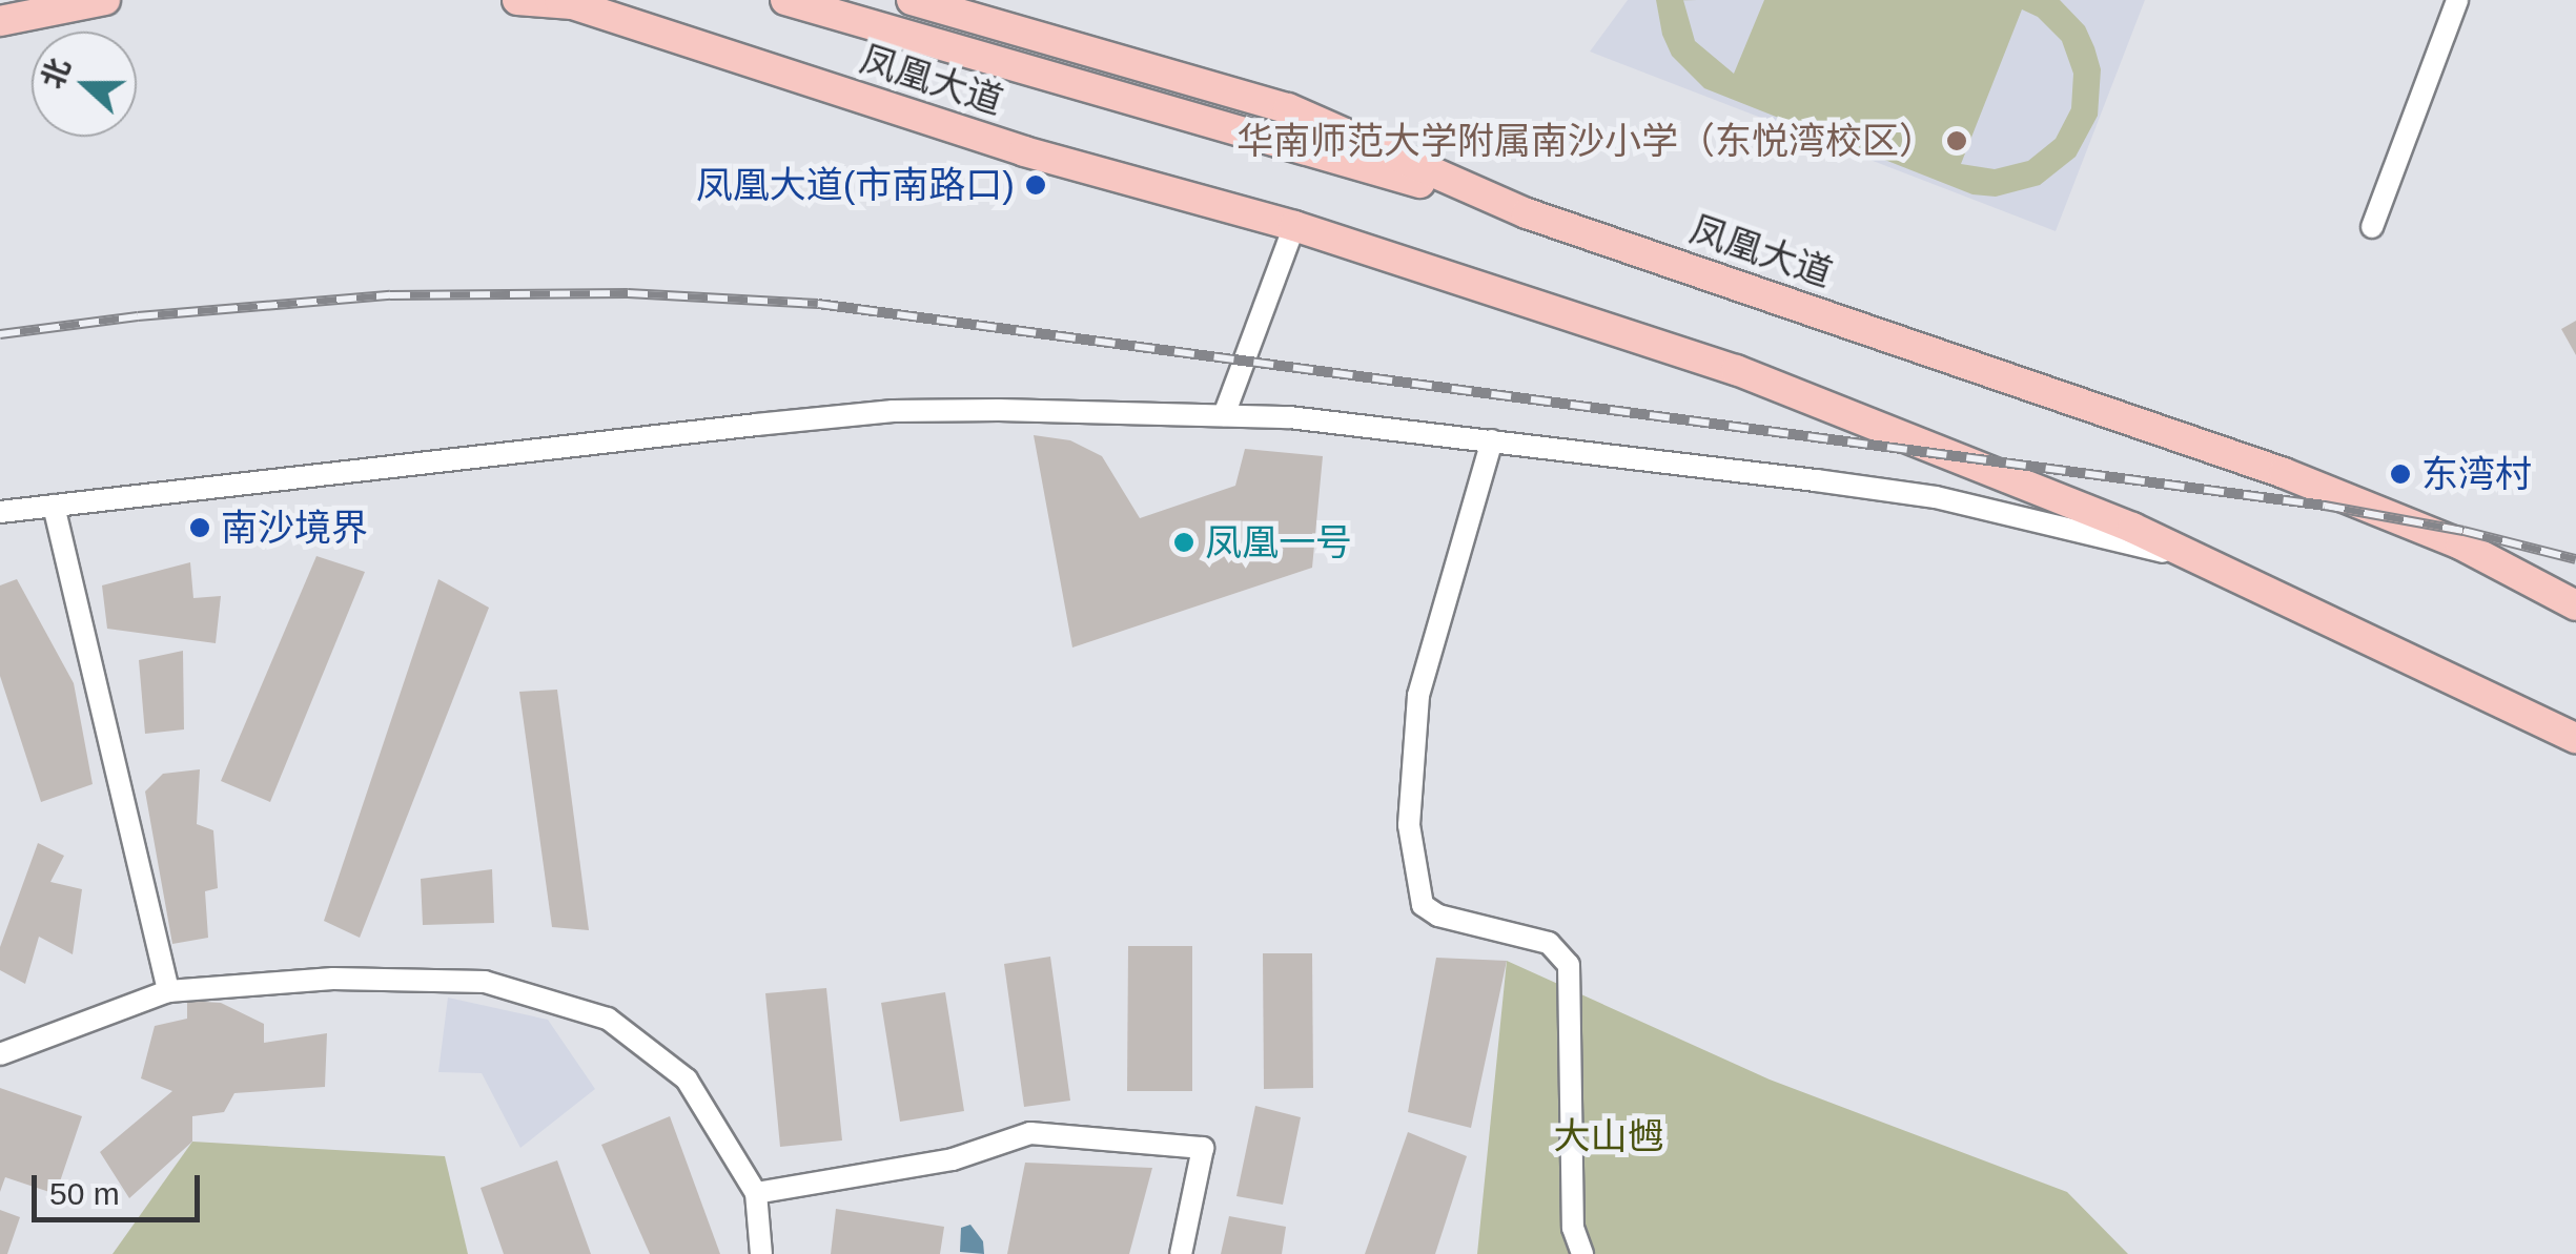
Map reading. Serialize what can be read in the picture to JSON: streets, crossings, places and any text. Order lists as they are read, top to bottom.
{
  "streets": {
    "main road": ["凤凰大道"]
  },
  "parks": ["大山乸"],
  "places": [
    "华南师范大学附属南沙小学（东悦湾校区）",
    "凤凰大道(市南路口)",
    "东湾村",
    "南沙境界",
    "凤凰一号"
  ],
  "scale_bar": "50 m",
  "north": "left"
}
